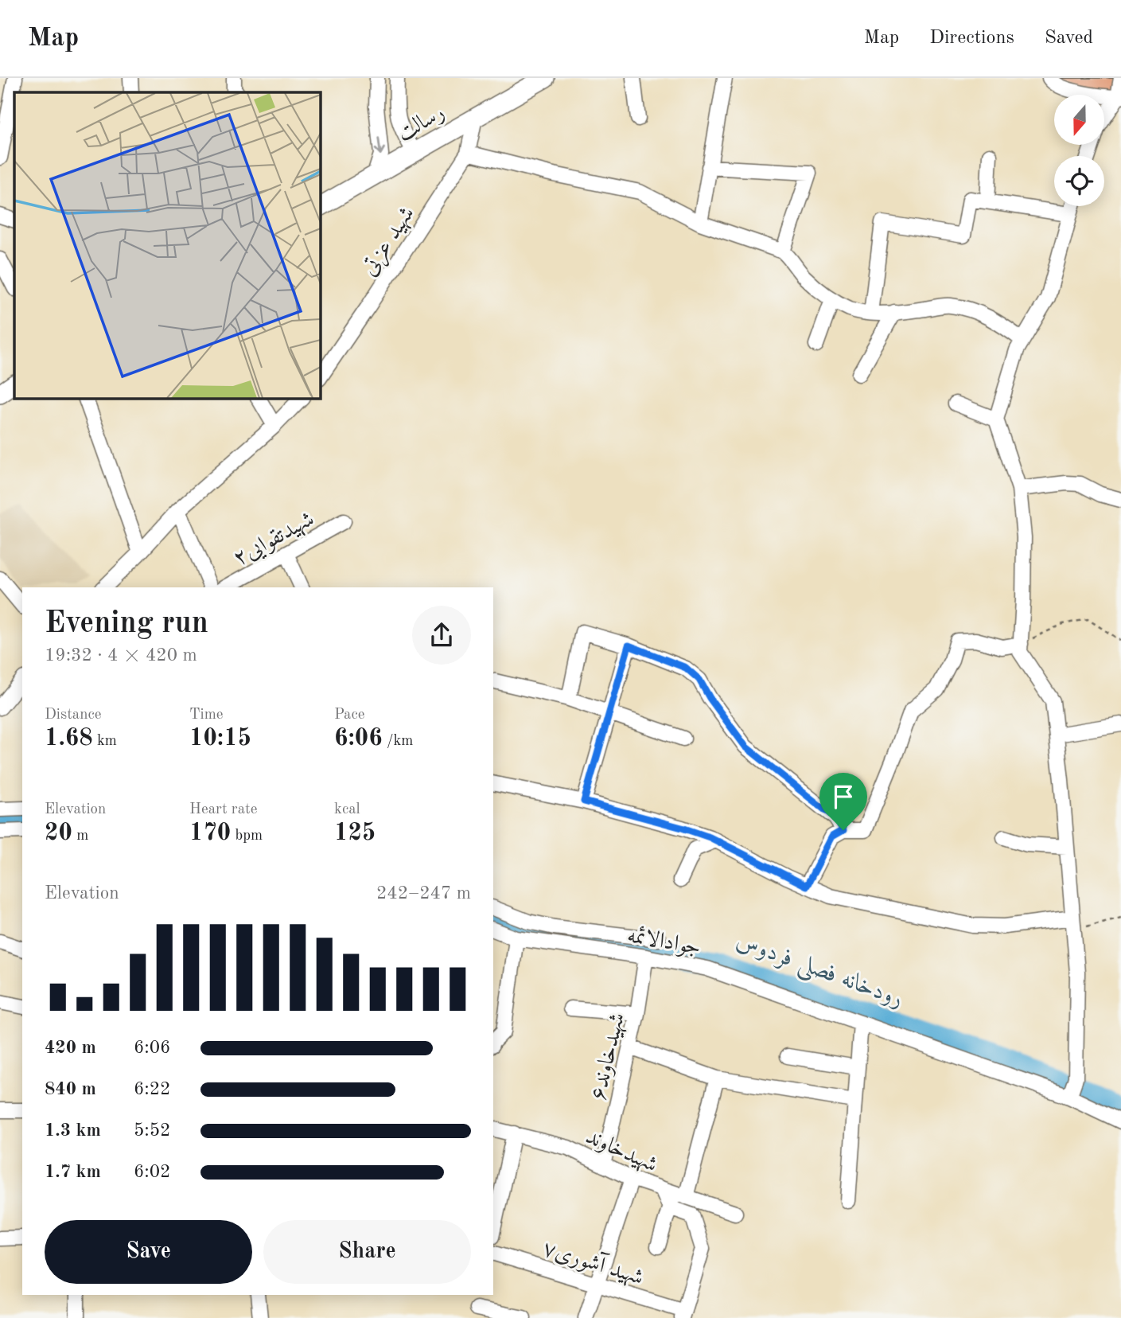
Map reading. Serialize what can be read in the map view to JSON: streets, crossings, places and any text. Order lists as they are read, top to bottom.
{
  "streets": {
    "main road": ["رسالت"],
    "street": [
      "شهید عزتی",
      "شهیدتقوایی۲",
      "جوادالائمه",
      "شهیدخاوند۶",
      "شهیدخاوند",
      "شهید آشوری۷"
    ]
  },
  "crossings": [
    ["رسالت", "شهید عزتی"],
    ["جوادالائمه", "شهیدخاوند۶"],
    ["شهیدخاوند۶", "شهیدخاوند"]
  ],
  "water": ["رودخانه فصلی فردوس"],
  "north": "bottom",
  "page": {
    "header": "Map",
    "nav": ["Map", "Directions", "Saved"],
    "heading": ["Evening run", "19:32 · 4 × 420 m"],
    "stats": [
      ["Distance", "1.68 km"],
      ["Time", "10:15"],
      ["Pace", "6:06 /km"],
      ["Elevation", "20 m"],
      ["Heart rate", "170 bpm"],
      ["kcal", "125"]
    ],
    "chart": ["Elevation", "242–247 m"],
    "list": [
      {
        "name": "420 m",
        "note": "6:06"
      },
      {
        "name": "840 m",
        "note": "6:22"
      },
      {
        "name": "1.3 km",
        "note": "5:52"
      },
      {
        "name": "1.7 km",
        "note": "6:02"
      }
    ],
    "buttons": ["Save", "Share"]
  }
}
